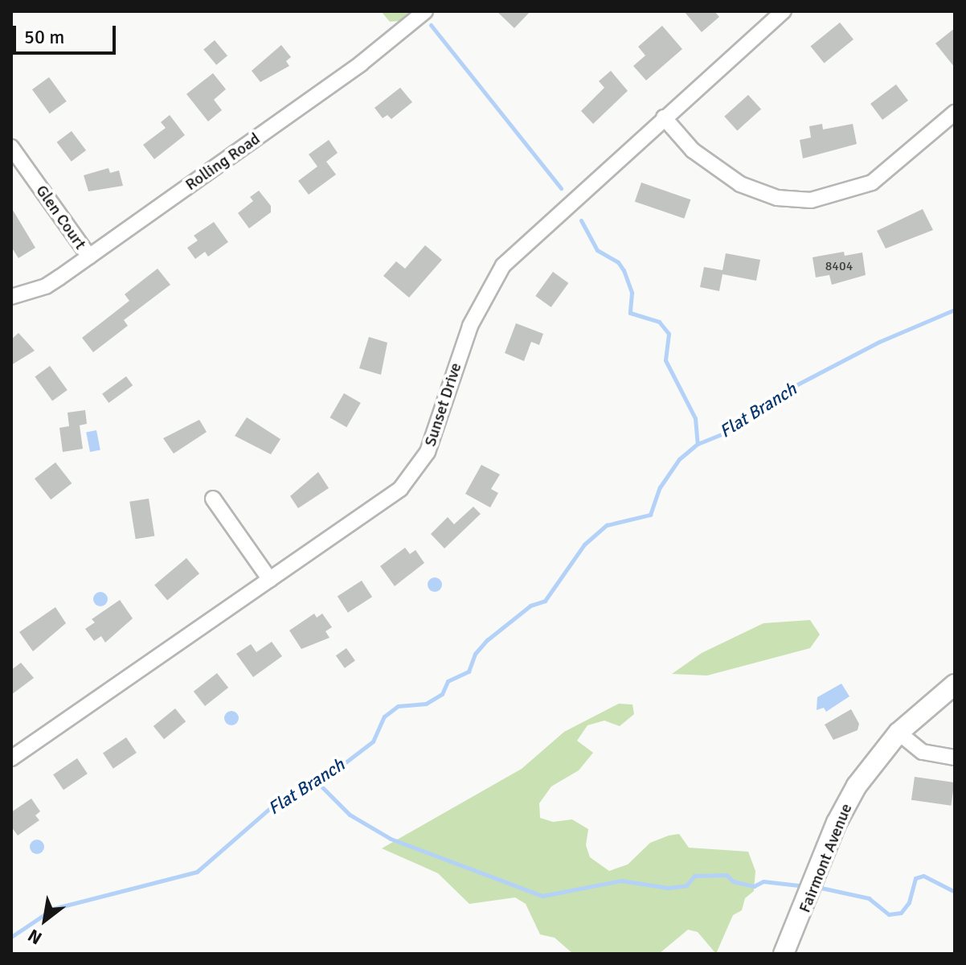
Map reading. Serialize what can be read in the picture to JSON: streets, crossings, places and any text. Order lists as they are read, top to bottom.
{
  "streets": {
    "street": [
      "Rolling Road",
      "Glen Court",
      "Sunset Drive",
      "Fairmont Avenue"
    ]
  },
  "crossings": [
    ["Rolling Road", "Glen Court"]
  ],
  "water": ["Flat Branch"],
  "house_numbers": ["8404"],
  "scale_bar": "50 m",
  "north": "bottom left"
}
